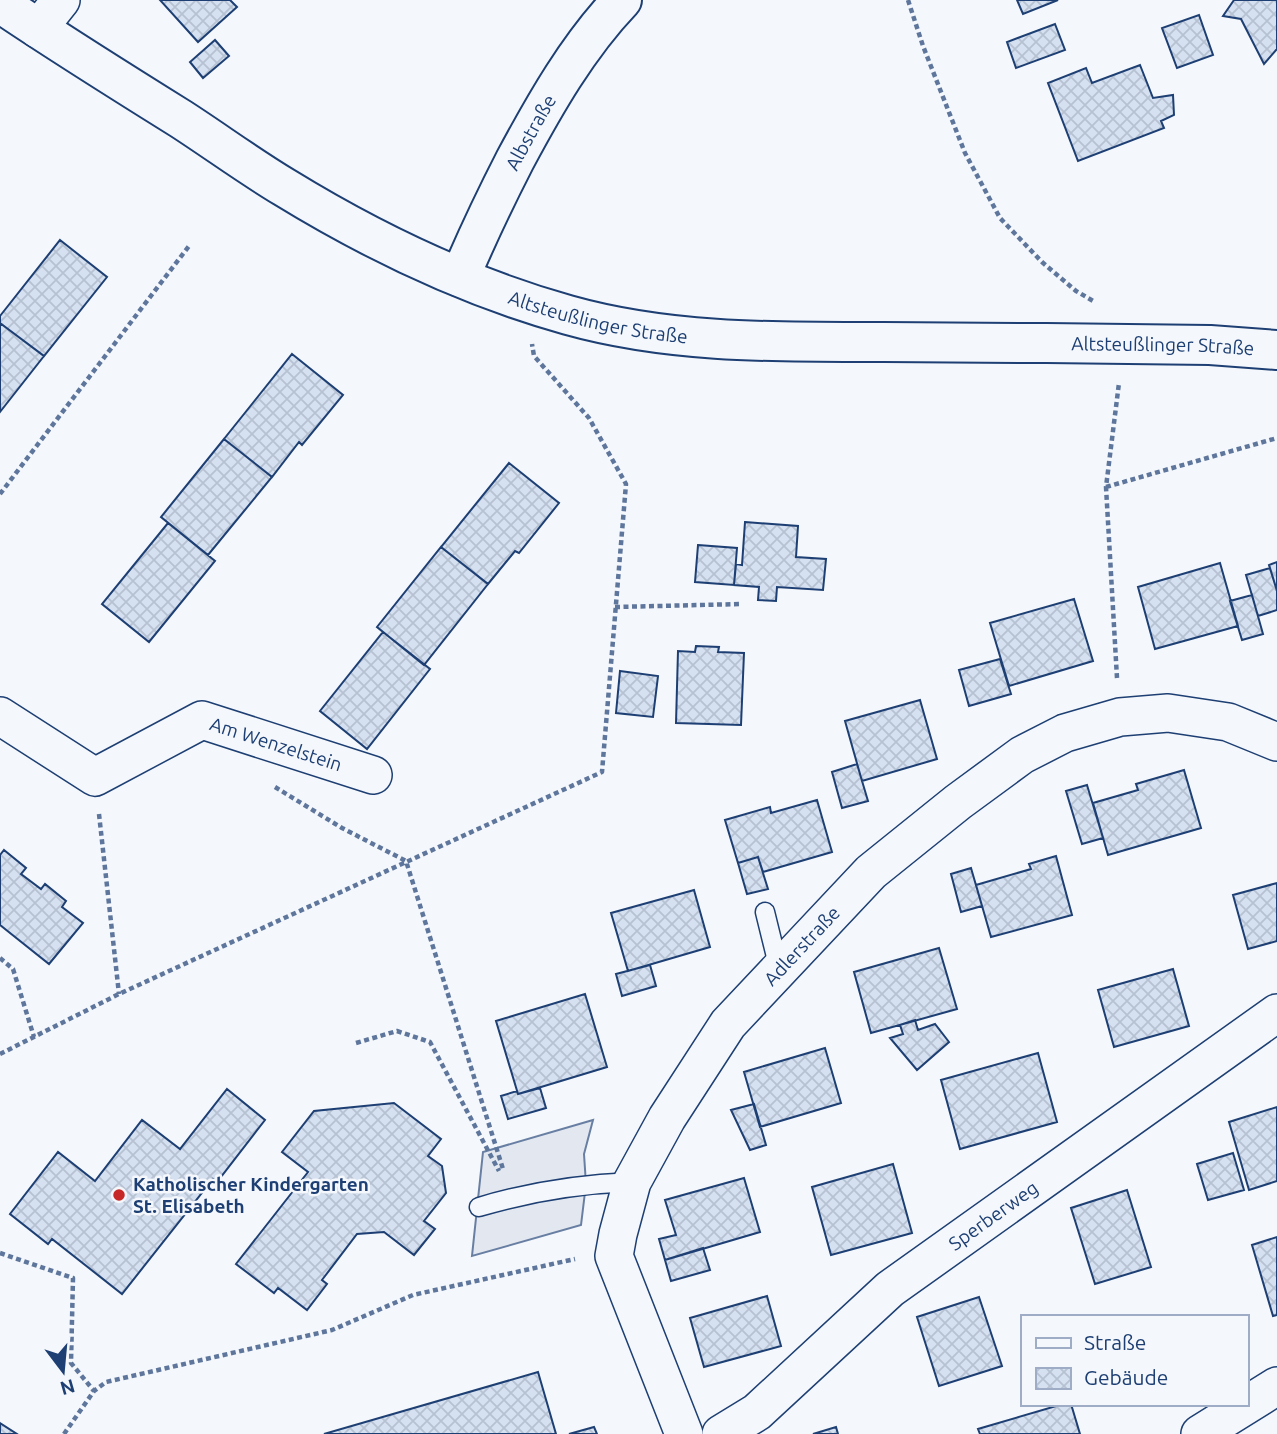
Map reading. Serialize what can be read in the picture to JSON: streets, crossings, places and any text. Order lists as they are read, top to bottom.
{
  "streets": {
    "street": [
      "Albstraße",
      "Altsteußlinger Straße",
      "Am Wenzelstein",
      "Adlerstraße",
      "Sperberweg"
    ]
  },
  "crossings": [
    ["Albstraße", "Altsteußlinger Straße"]
  ],
  "places": ["Katholischer Kindergarten St. Elisabeth"],
  "legend": ["Straße", "Gebäude"],
  "north": "bottom"
}
